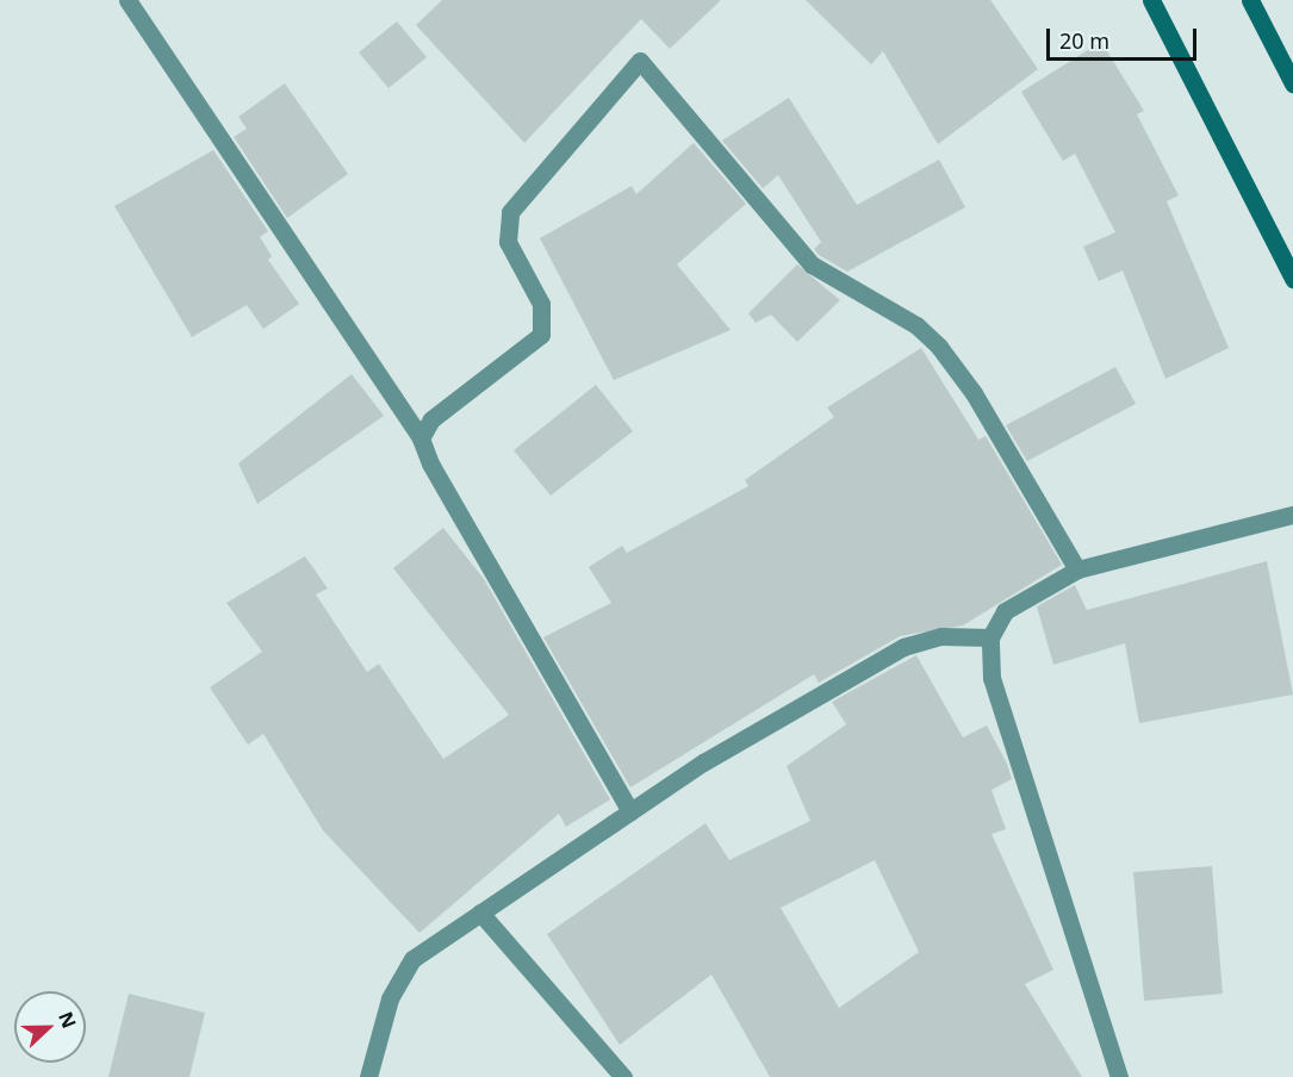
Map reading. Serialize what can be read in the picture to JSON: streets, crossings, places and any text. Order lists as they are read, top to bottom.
{
  "scale_bar": "20 m",
  "north": "right"
}
